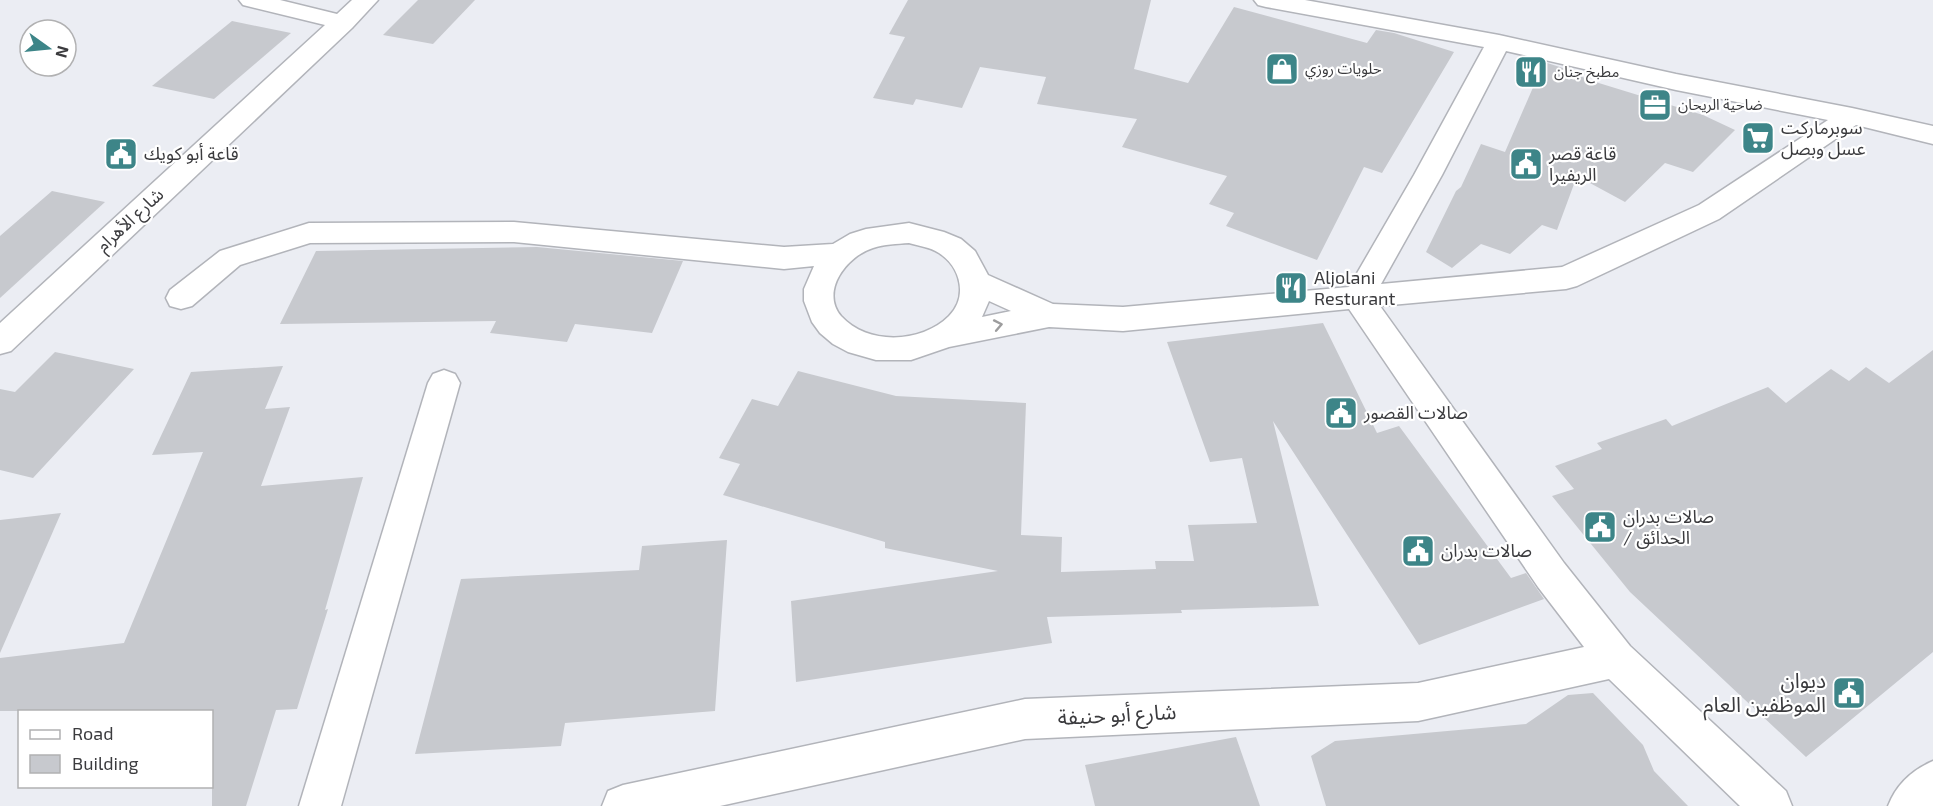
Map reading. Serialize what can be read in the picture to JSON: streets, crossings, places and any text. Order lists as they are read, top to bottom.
{
  "streets": {
    "street": ["شارع الأهرام", "شارع أبو حنيفة"]
  },
  "places": {
    "shop": ["حلويات روزي"],
    "restaurant": ["مطبخ جنان", "Aljolani Resturant"],
    "office": ["ضاحية الريحان"],
    "supermarket": ["سوبرماركت عسل وبصل"],
    "public building": [
      "قاعة أبو كويك",
      "قاعة قصر الريفيرا",
      "صالات القصور",
      "صالات بدران / الحدائق",
      "صالات بدران",
      "ديوان الموظفين العام"
    ]
  },
  "legend": ["Road", "Building"],
  "north": "right"
}
